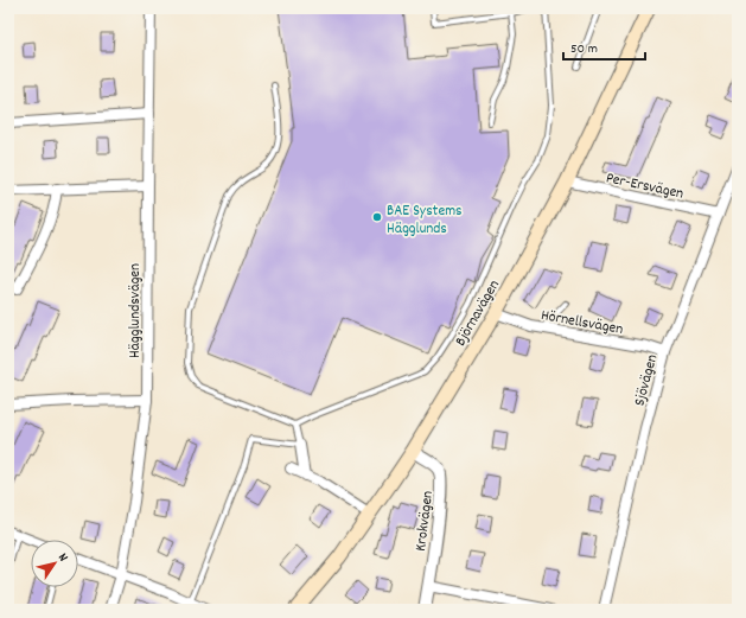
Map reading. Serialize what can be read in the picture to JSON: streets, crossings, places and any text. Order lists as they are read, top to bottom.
{
  "streets": {
    "main road": ["Björnavägen"],
    "street": [
      "Per-Ersvägen",
      "Hägglundsvägen",
      "Hörnellsvägen",
      "Sjövägen",
      "Krokvägen"
    ]
  },
  "crossings": [
    ["Per-Ersvägen", "Björnavägen"],
    ["Per-Ersvägen", "Sjövägen"],
    ["Björnavägen", "Hörnellsvägen"],
    ["Björnavägen", "Krokvägen"],
    ["Hörnellsvägen", "Sjövägen"]
  ],
  "places": ["BAE Systems Hägglunds"],
  "scale_bar": "50 m",
  "north": "top right"
}
